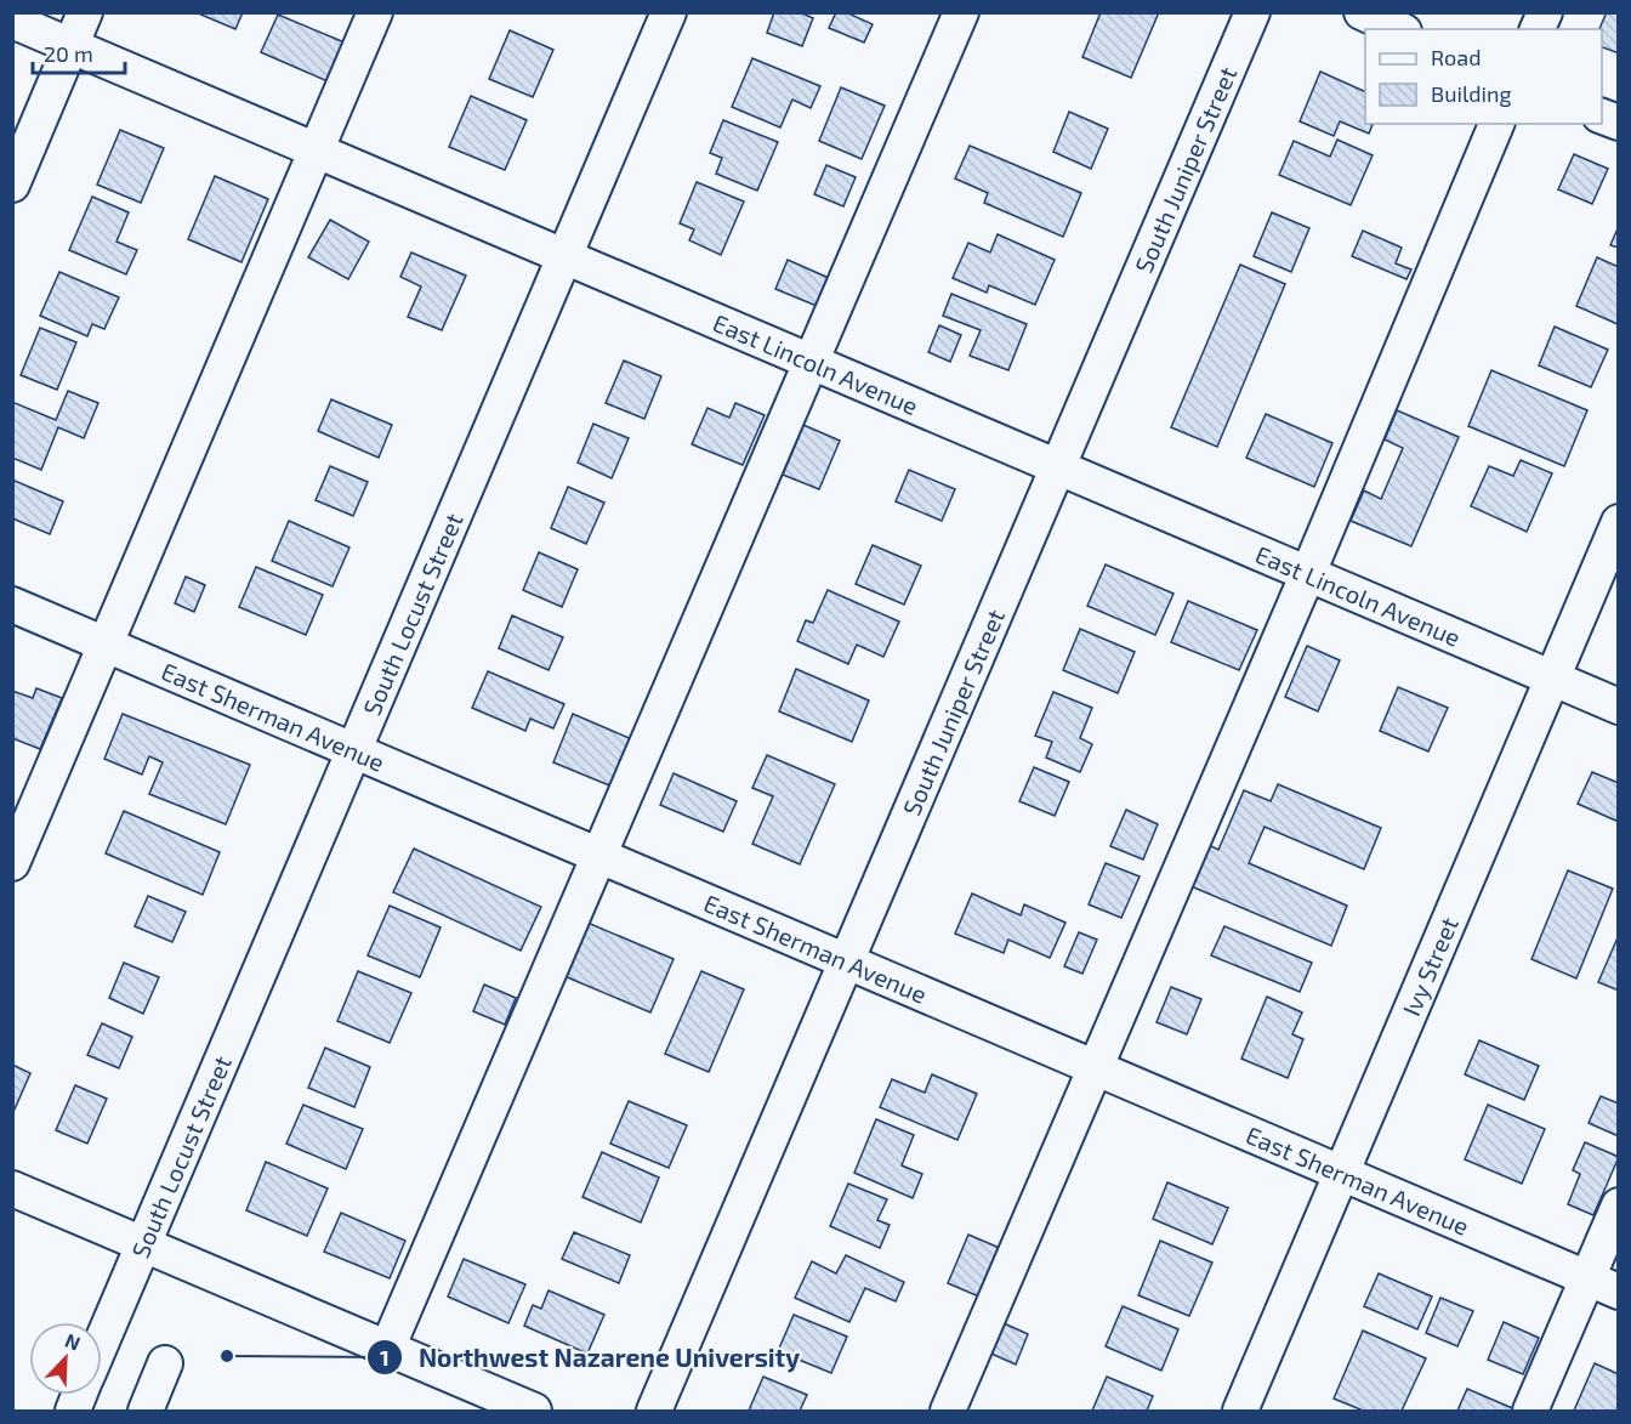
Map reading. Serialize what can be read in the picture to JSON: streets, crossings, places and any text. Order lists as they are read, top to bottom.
{
  "streets": {
    "street": [
      "South Juniper Street",
      "East Lincoln Avenue",
      "South Locust Street",
      "East Sherman Avenue",
      "Ivy Street"
    ]
  },
  "crossings": [
    ["South Juniper Street", "East Lincoln Avenue"],
    ["South Juniper Street", "East Sherman Avenue"],
    ["East Lincoln Avenue", "South Locust Street"],
    ["East Lincoln Avenue", "Ivy Street"],
    ["South Locust Street", "East Sherman Avenue"],
    ["East Sherman Avenue", "Ivy Street"]
  ],
  "places": ["Northwest Nazarene University"],
  "legend": ["Road", "Building"],
  "scale_bar": "20 m",
  "north": "top right"
}
